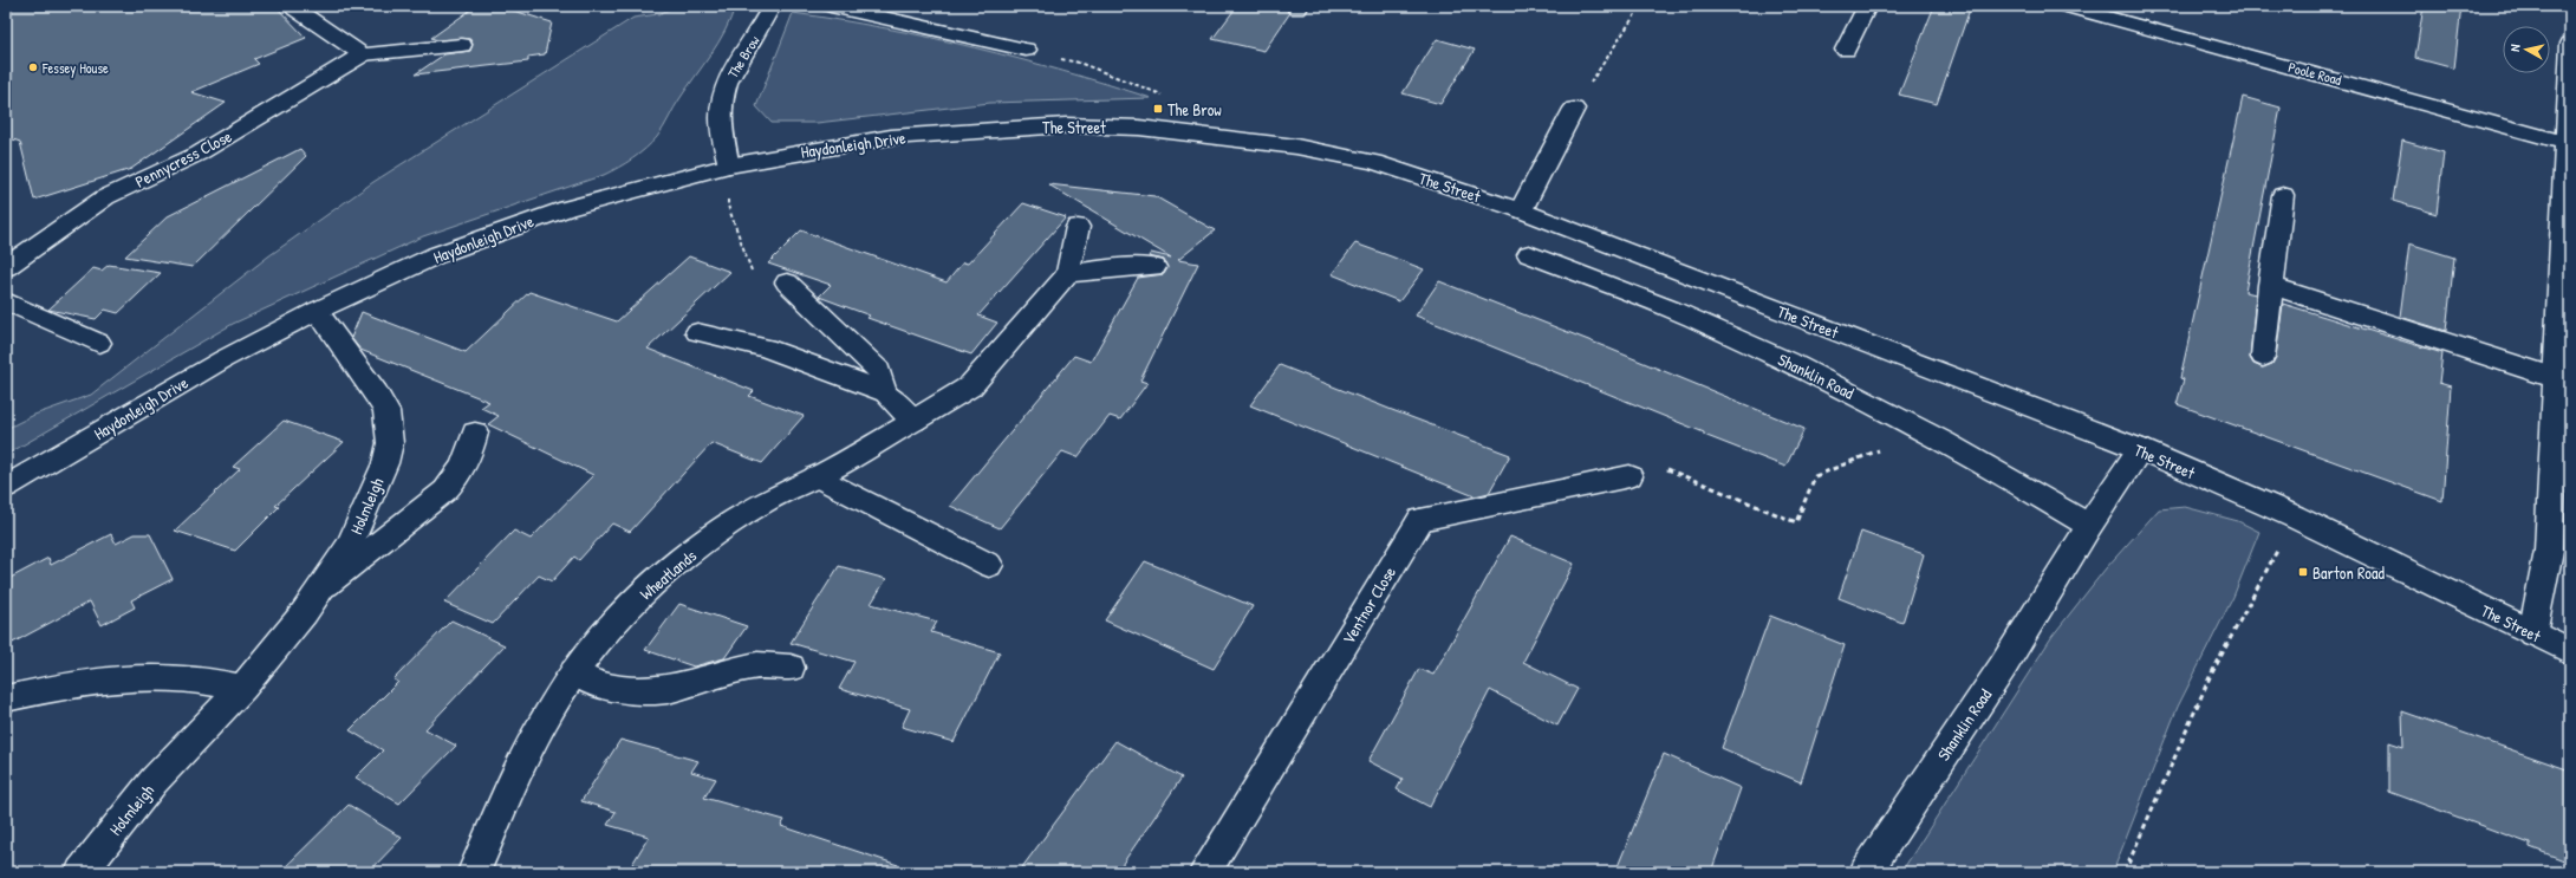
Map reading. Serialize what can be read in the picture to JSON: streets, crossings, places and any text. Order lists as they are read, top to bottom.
{
  "streets": {
    "street": [
      "The Brow",
      "Poole Road",
      "The Street",
      "Haydonleigh Drive",
      "Pennycress Close",
      "Shanklin Road",
      "Holmleigh",
      "Wheatlands",
      "Ventnor Close"
    ]
  },
  "crossings": [
    ["The Brow", "Haydonleigh Drive"],
    ["The Street", "Haydonleigh Drive"],
    ["The Street", "Shanklin Road"],
    ["Haydonleigh Drive", "Holmleigh"]
  ],
  "places": {
    "other": ["Fessey House"],
    "transit": ["The Brow", "Barton Road"]
  },
  "north": "left"
}
